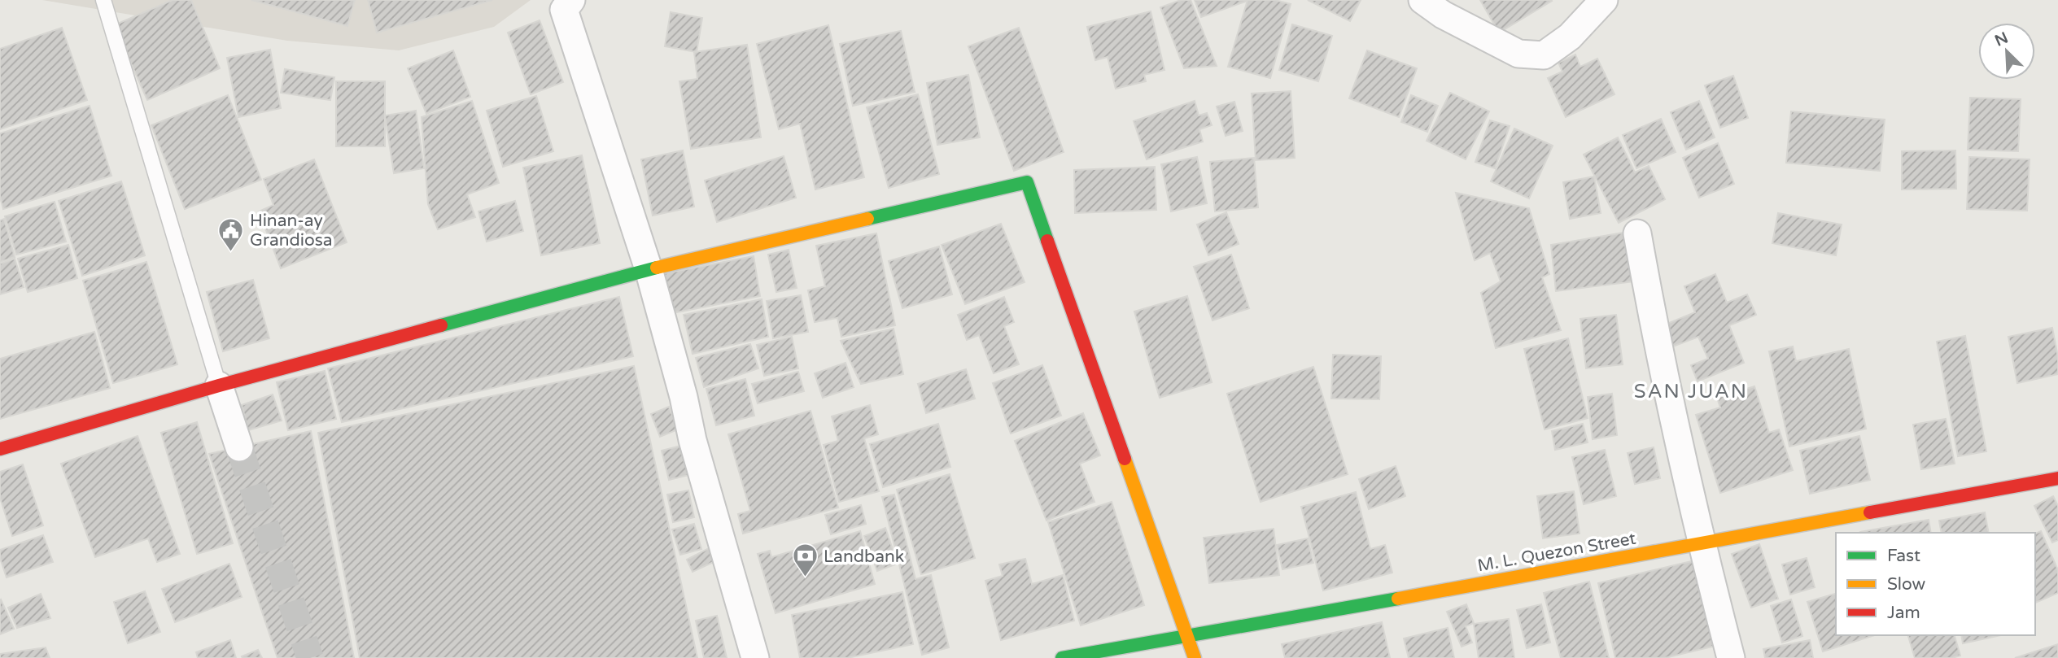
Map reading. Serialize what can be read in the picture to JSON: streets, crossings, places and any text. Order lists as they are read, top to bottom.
{
  "streets": {
    "street": ["M. L. Quezon Street"]
  },
  "districts": ["SAN JUAN"],
  "places": {
    "public building": ["Hinan-ay Grandiosa"],
    "bank": ["Landbank"]
  },
  "legend": ["Fast", "Slow", "Jam"],
  "north": "top left"
}
